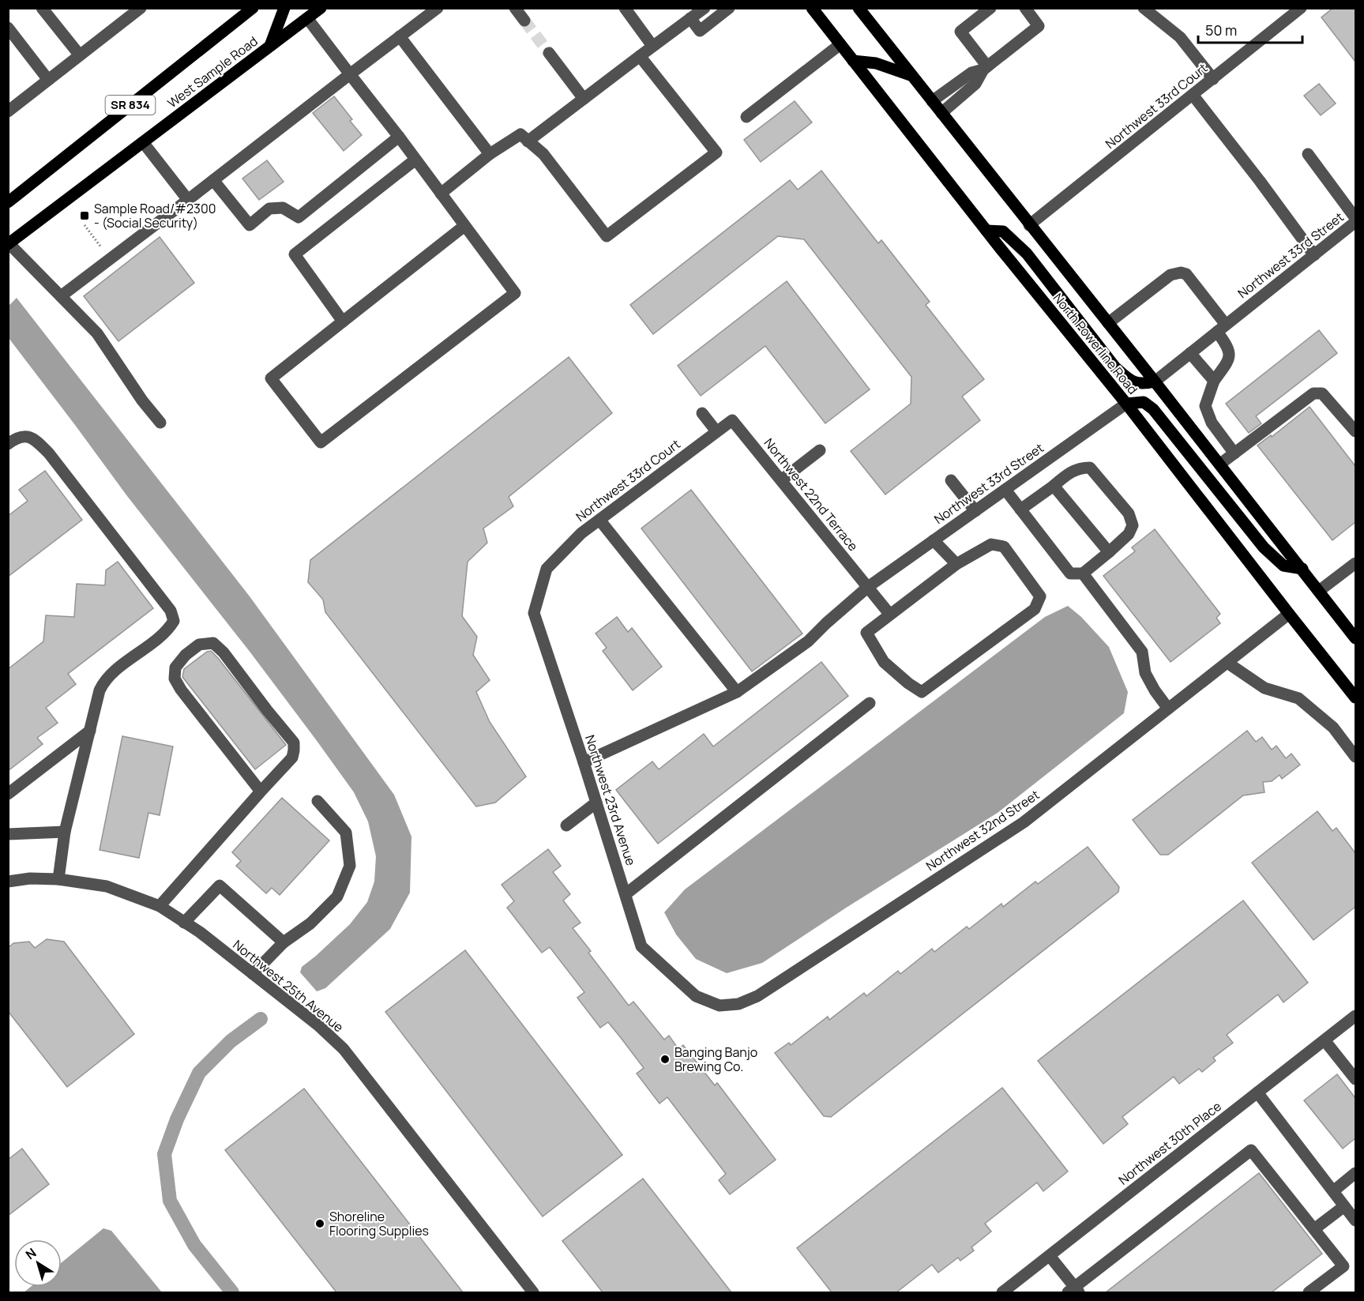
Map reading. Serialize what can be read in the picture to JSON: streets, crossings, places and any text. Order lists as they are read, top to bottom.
{
  "streets": {
    "main road": ["West Sample Road", "SR 834", "North Powerline Road"],
    "street": [
      "Northwest 33rd Court",
      "Northwest 33rd Street",
      "Northwest 22nd Terrace",
      "Northwest 23rd Avenue",
      "Northwest 32nd Street",
      "Northwest 25th Avenue",
      "Northwest 30th Place"
    ]
  },
  "crossings": [
    ["Northwest 33rd Court", "North Powerline Road"],
    ["Northwest 33rd Court", "Northwest 22nd Terrace"],
    ["Northwest 33rd Court", "Northwest 23rd Avenue"],
    ["Northwest 33rd Street", "North Powerline Road"],
    ["Northwest 33rd Street", "Northwest 22nd Terrace"],
    ["Northwest 33rd Street", "Northwest 23rd Avenue"],
    ["North Powerline Road", "Northwest 32nd Street"],
    ["Northwest 23rd Avenue", "Northwest 32nd Street"]
  ],
  "places": {
    "transit": ["Sample Road/#2300 - (Social Security)"],
    "other": ["Banging Banjo Brewing Co.", "Shoreline Flooring Supplies"]
  },
  "scale_bar": "50 m",
  "north": "top left"
}
